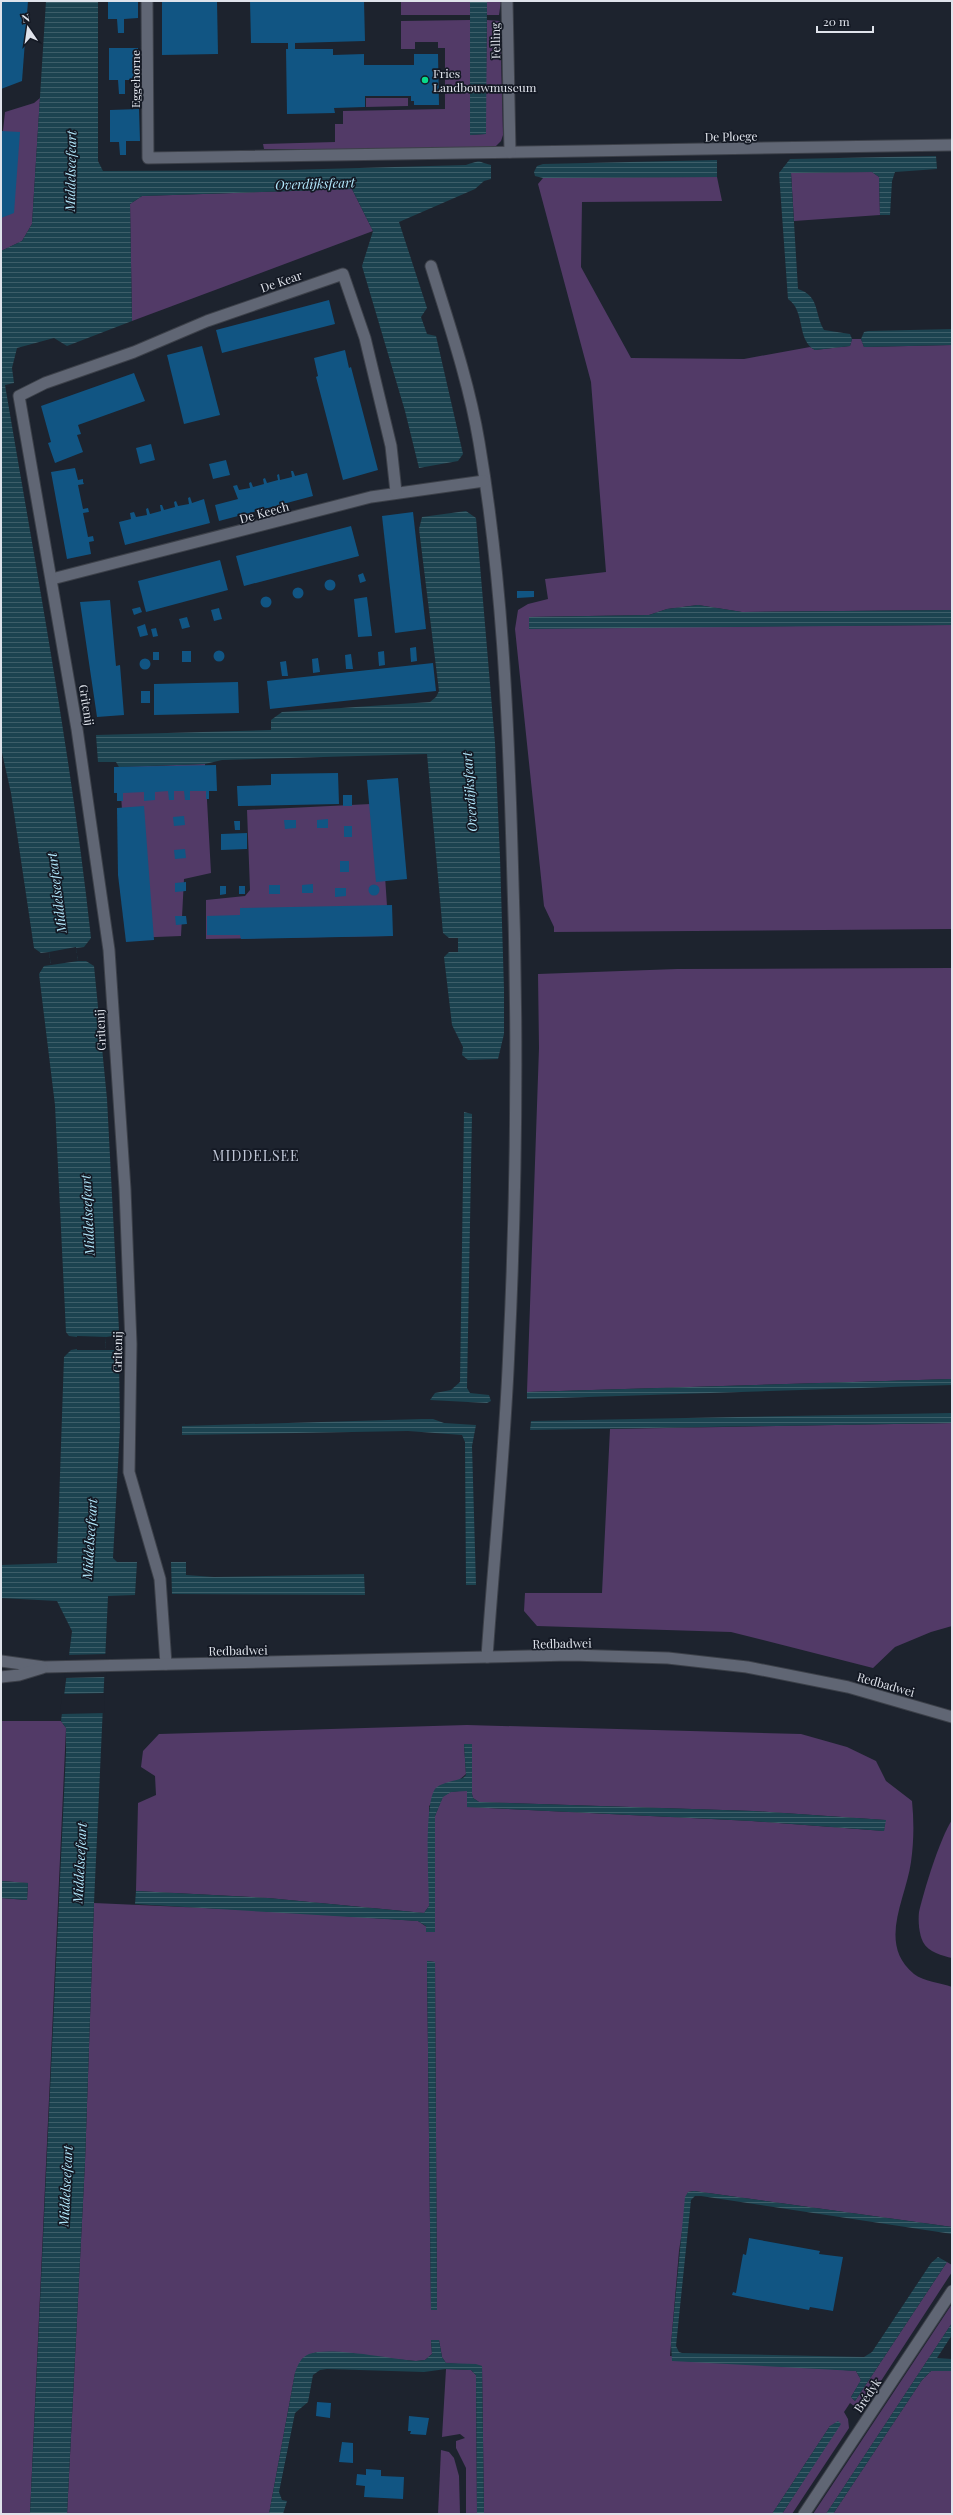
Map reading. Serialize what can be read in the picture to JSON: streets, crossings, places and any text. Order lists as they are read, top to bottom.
{
  "streets": {
    "street": [
      "Felling",
      "Eggehorne",
      "De Ploege",
      "De Kear",
      "De Keech",
      "Gritenij",
      "Redbadwei",
      "Brédyk"
    ]
  },
  "crossings": [
    ["Felling", "De Ploege"],
    ["Eggehorne", "De Ploege"],
    ["De Kear", "De Keech"],
    ["De Kear", "Gritenij"],
    ["De Keech", "Gritenij"],
    ["Gritenij", "Redbadwei"]
  ],
  "districts": ["MIDDELSEE"],
  "water": ["Middelseefeart", "Overdijksfeart"],
  "places": ["Fries Landbouwmuseum"],
  "scale_bar": "20 m",
  "north": "top"
}
